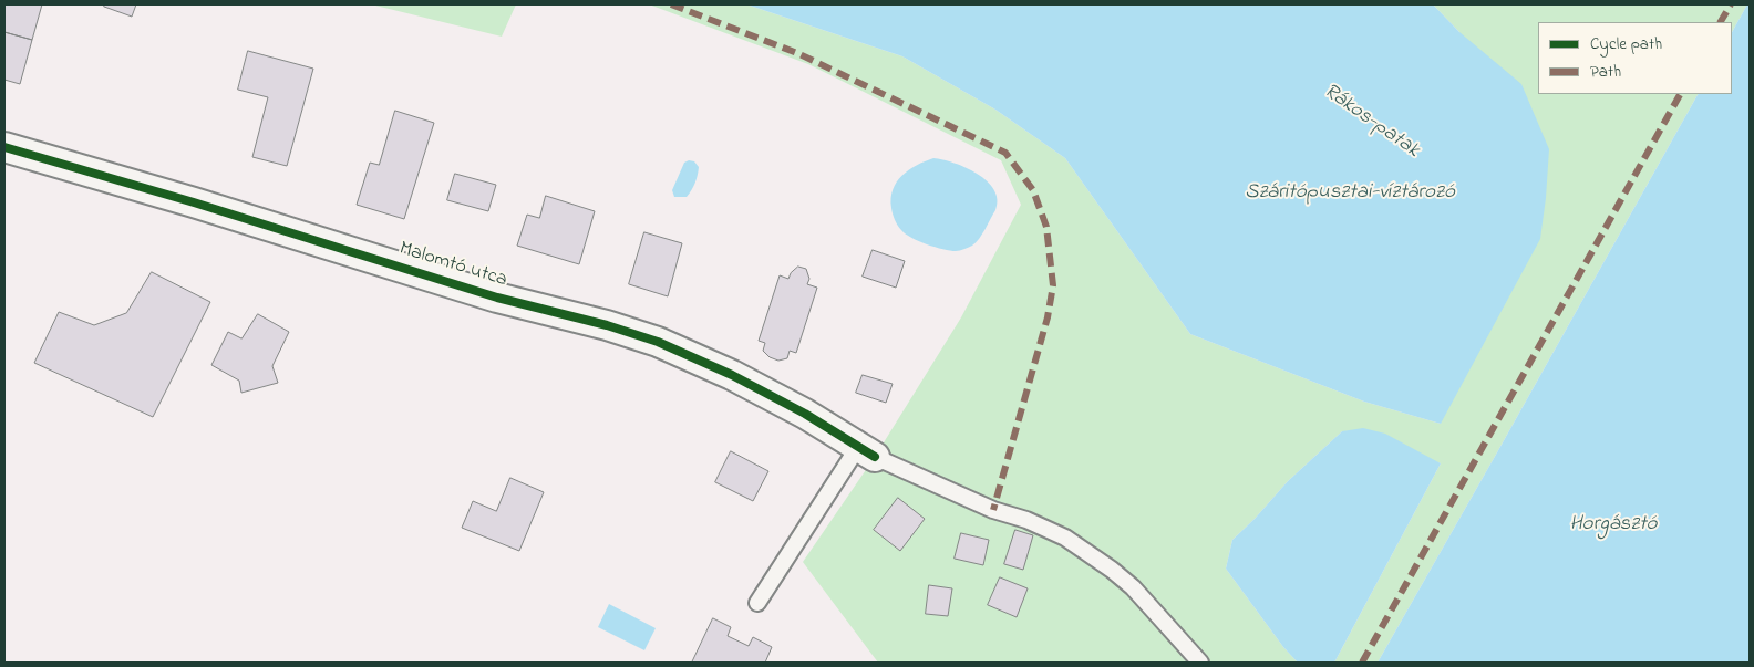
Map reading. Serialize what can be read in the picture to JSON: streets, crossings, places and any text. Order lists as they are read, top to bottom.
{
  "streets": {
    "street": ["Malomtó utca"]
  },
  "water": ["Rákos-patak", "Száritópusztai-víztározó", "Horgásztó"],
  "legend": ["Cycle path", "Path"]
}
